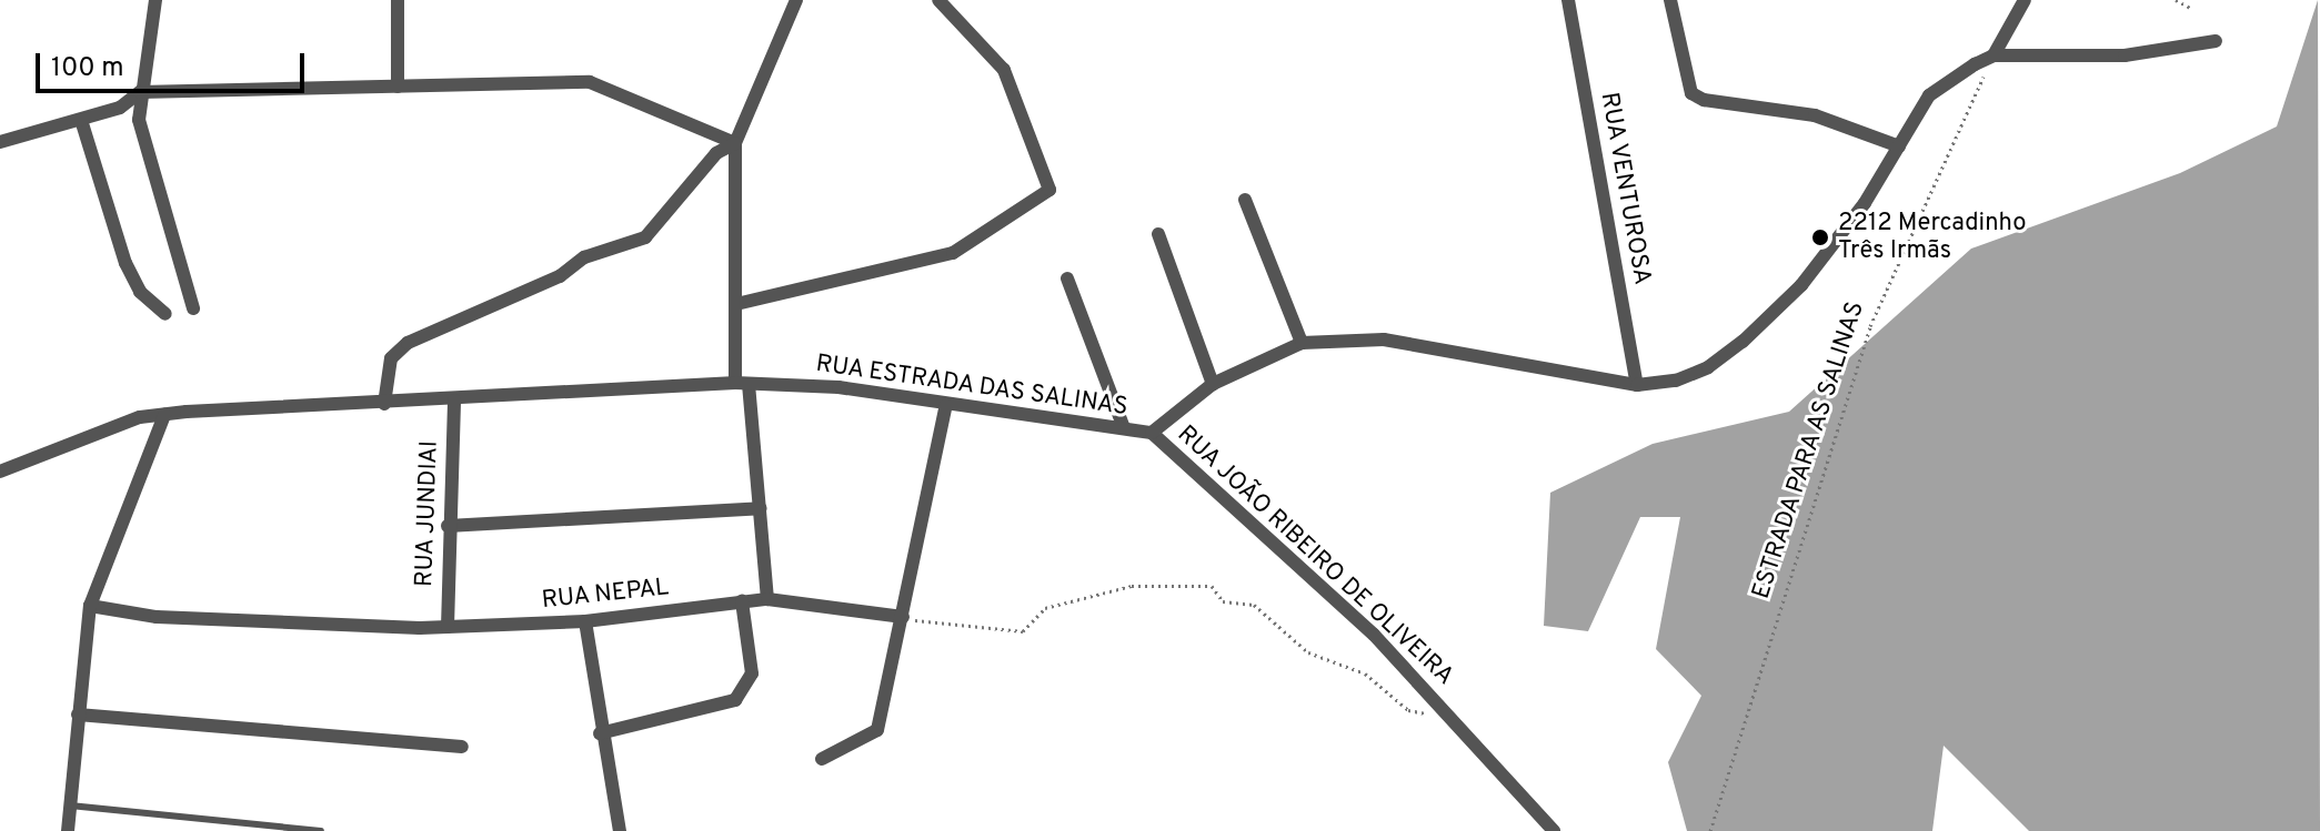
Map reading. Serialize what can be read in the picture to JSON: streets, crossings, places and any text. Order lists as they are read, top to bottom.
{
  "streets": {
    "street": [
      "RUA VENTUROSA",
      "RUA ESTRADA DAS SALINAS",
      "RUA JUNDIAI",
      "RUA JOÃO RIBEIRO DE OLIVEIRA",
      "RUA NEPAL"
    ],
    "path": ["ESTRADA PARA AS SALINAS"]
  },
  "crossings": [
    ["RUA VENTUROSA", "RUA ESTRADA DAS SALINAS"],
    ["RUA ESTRADA DAS SALINAS", "ESTRADA PARA AS SALINAS"],
    ["RUA ESTRADA DAS SALINAS", "RUA JUNDIAI"],
    ["RUA ESTRADA DAS SALINAS", "RUA JOÃO RIBEIRO DE OLIVEIRA"],
    ["RUA JUNDIAI", "RUA NEPAL"]
  ],
  "places": ["2212 Mercadinho Três Irmãs"],
  "scale_bar": "100 m"
}
